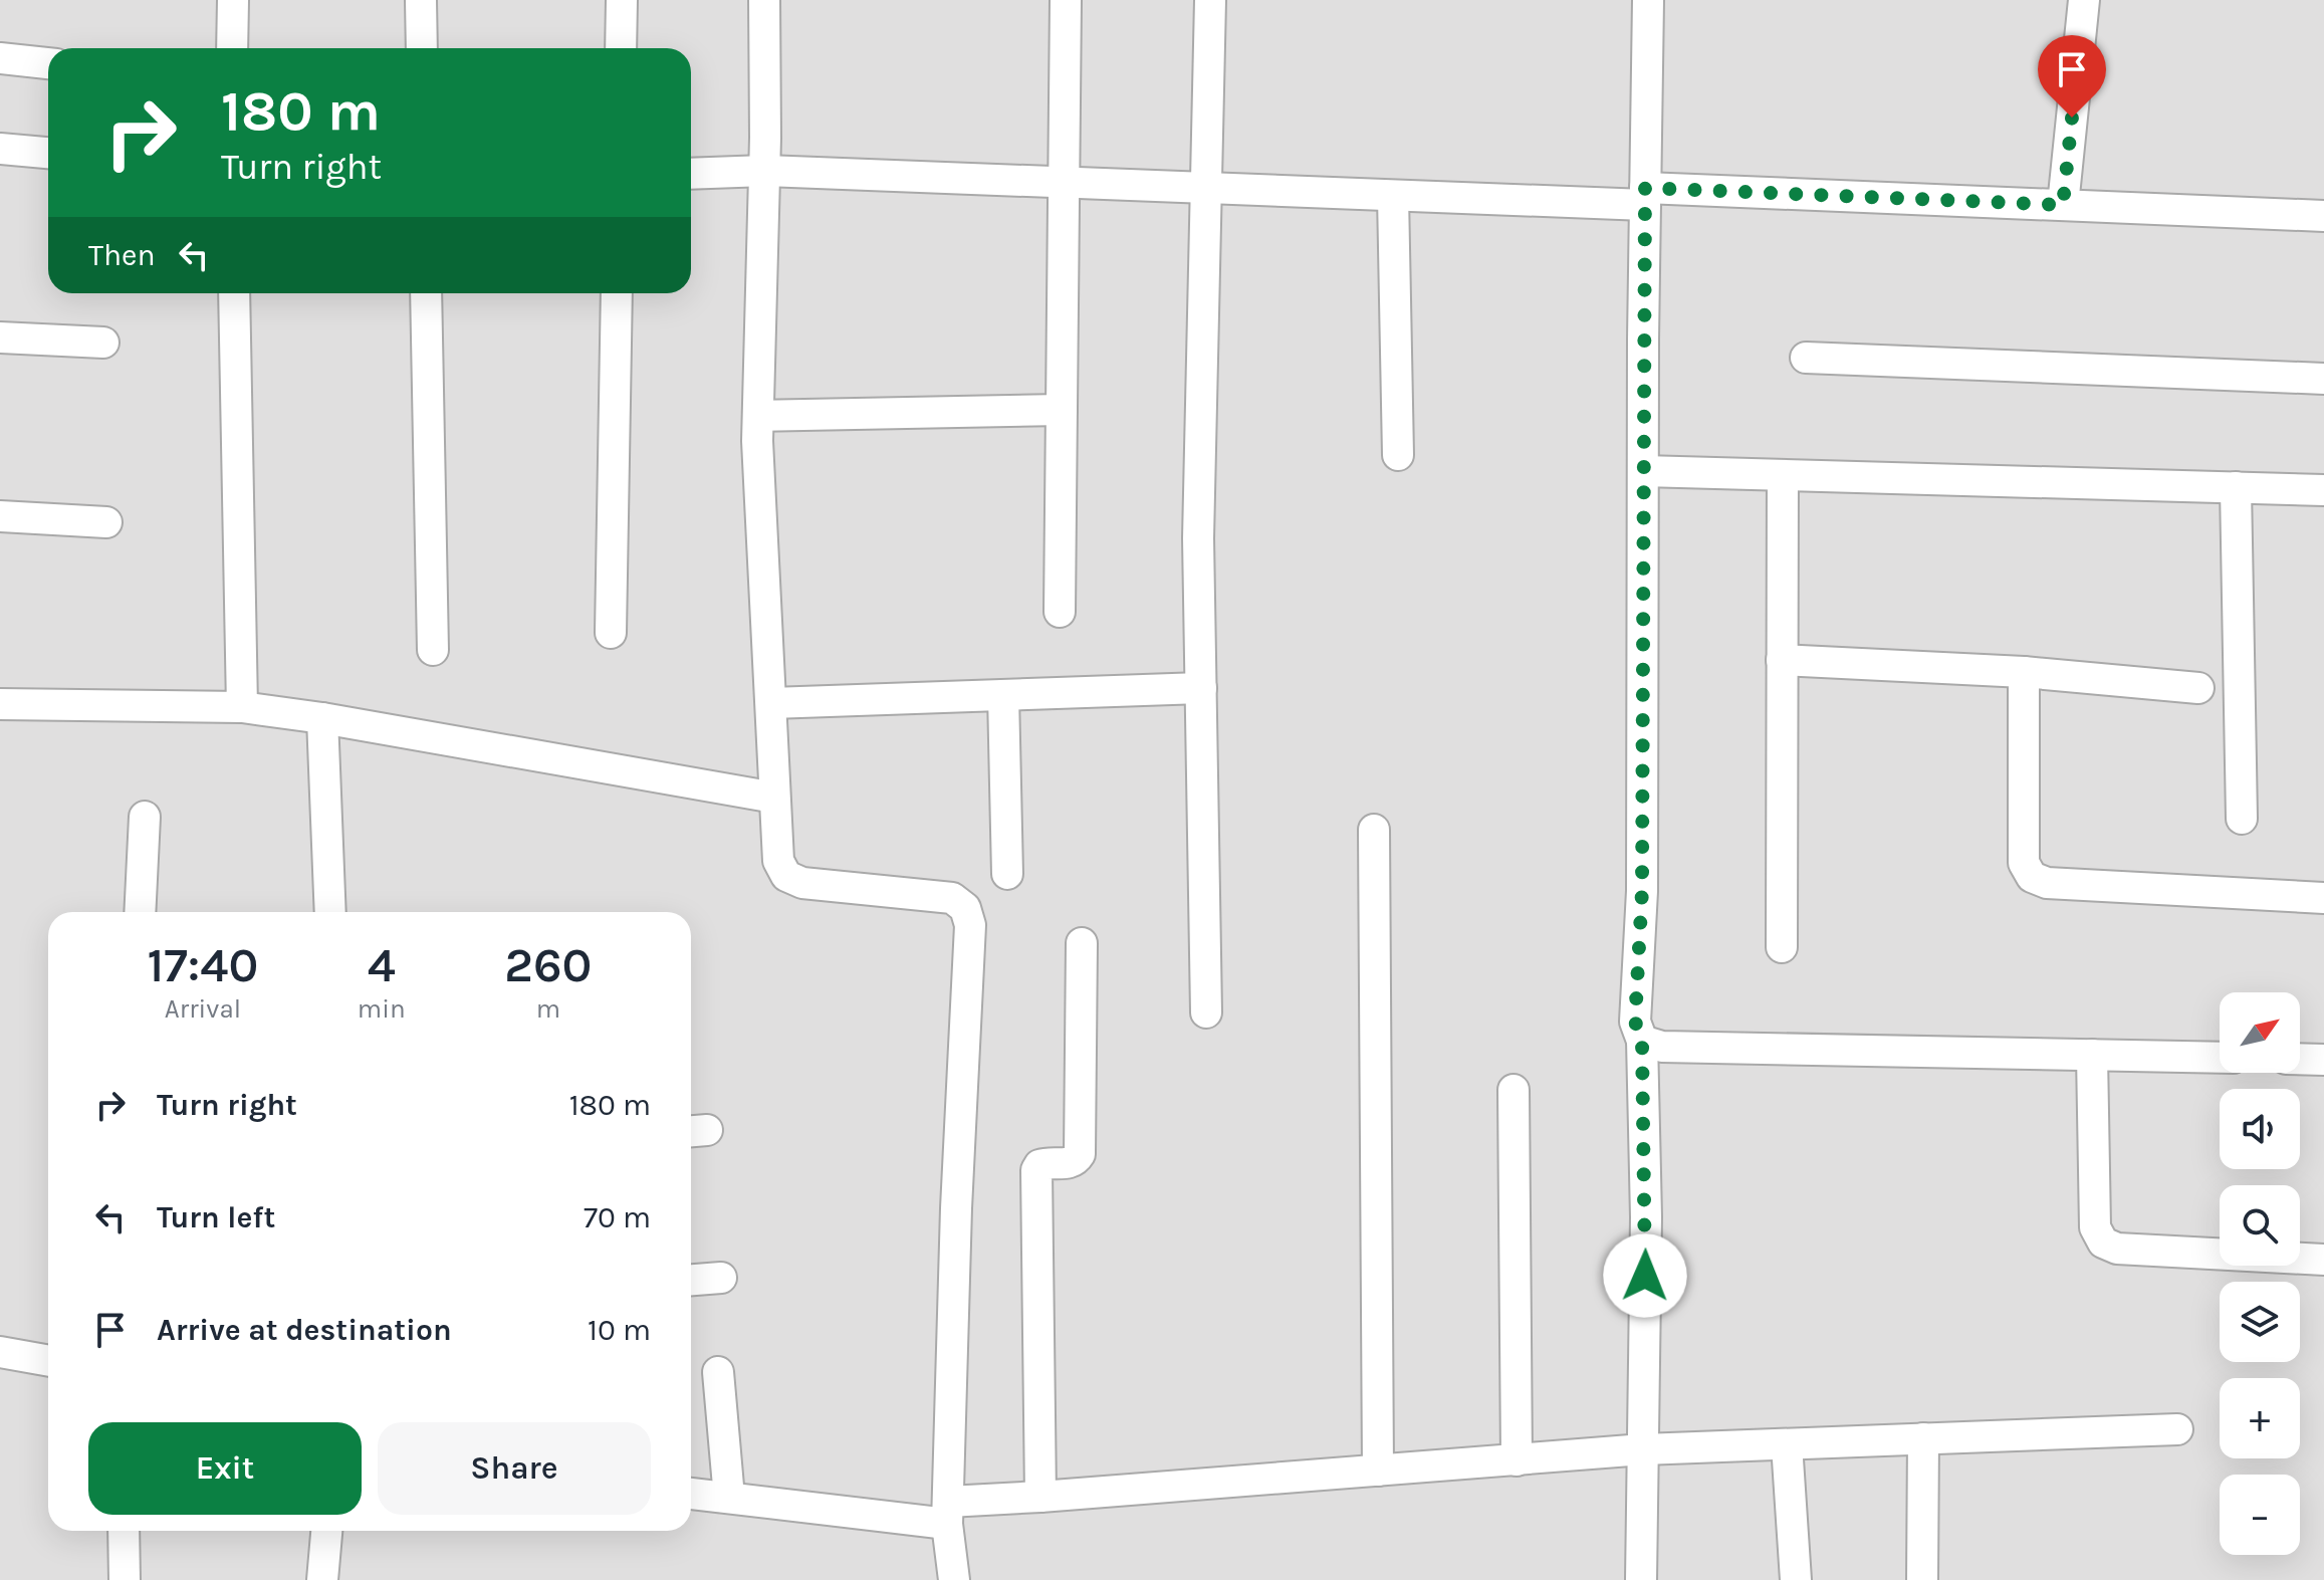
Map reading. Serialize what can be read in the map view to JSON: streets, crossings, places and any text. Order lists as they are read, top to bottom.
{
  "north": "top right",
  "page": {
    "turn": ["180 m", "Turn right"],
    "then": "Then",
    "eta": [
      "17:40",
      "Arrival",
      "4",
      "min",
      "260",
      "m"
    ],
    "map_buttons": ["+", "−"],
    "list": [
      {
        "name": "Turn right",
        "value": "180 m"
      },
      {
        "name": "Turn left",
        "value": "70 m"
      },
      {
        "name": "Arrive at destination",
        "value": "10 m"
      }
    ],
    "buttons": ["Exit", "Share"]
  }
}
